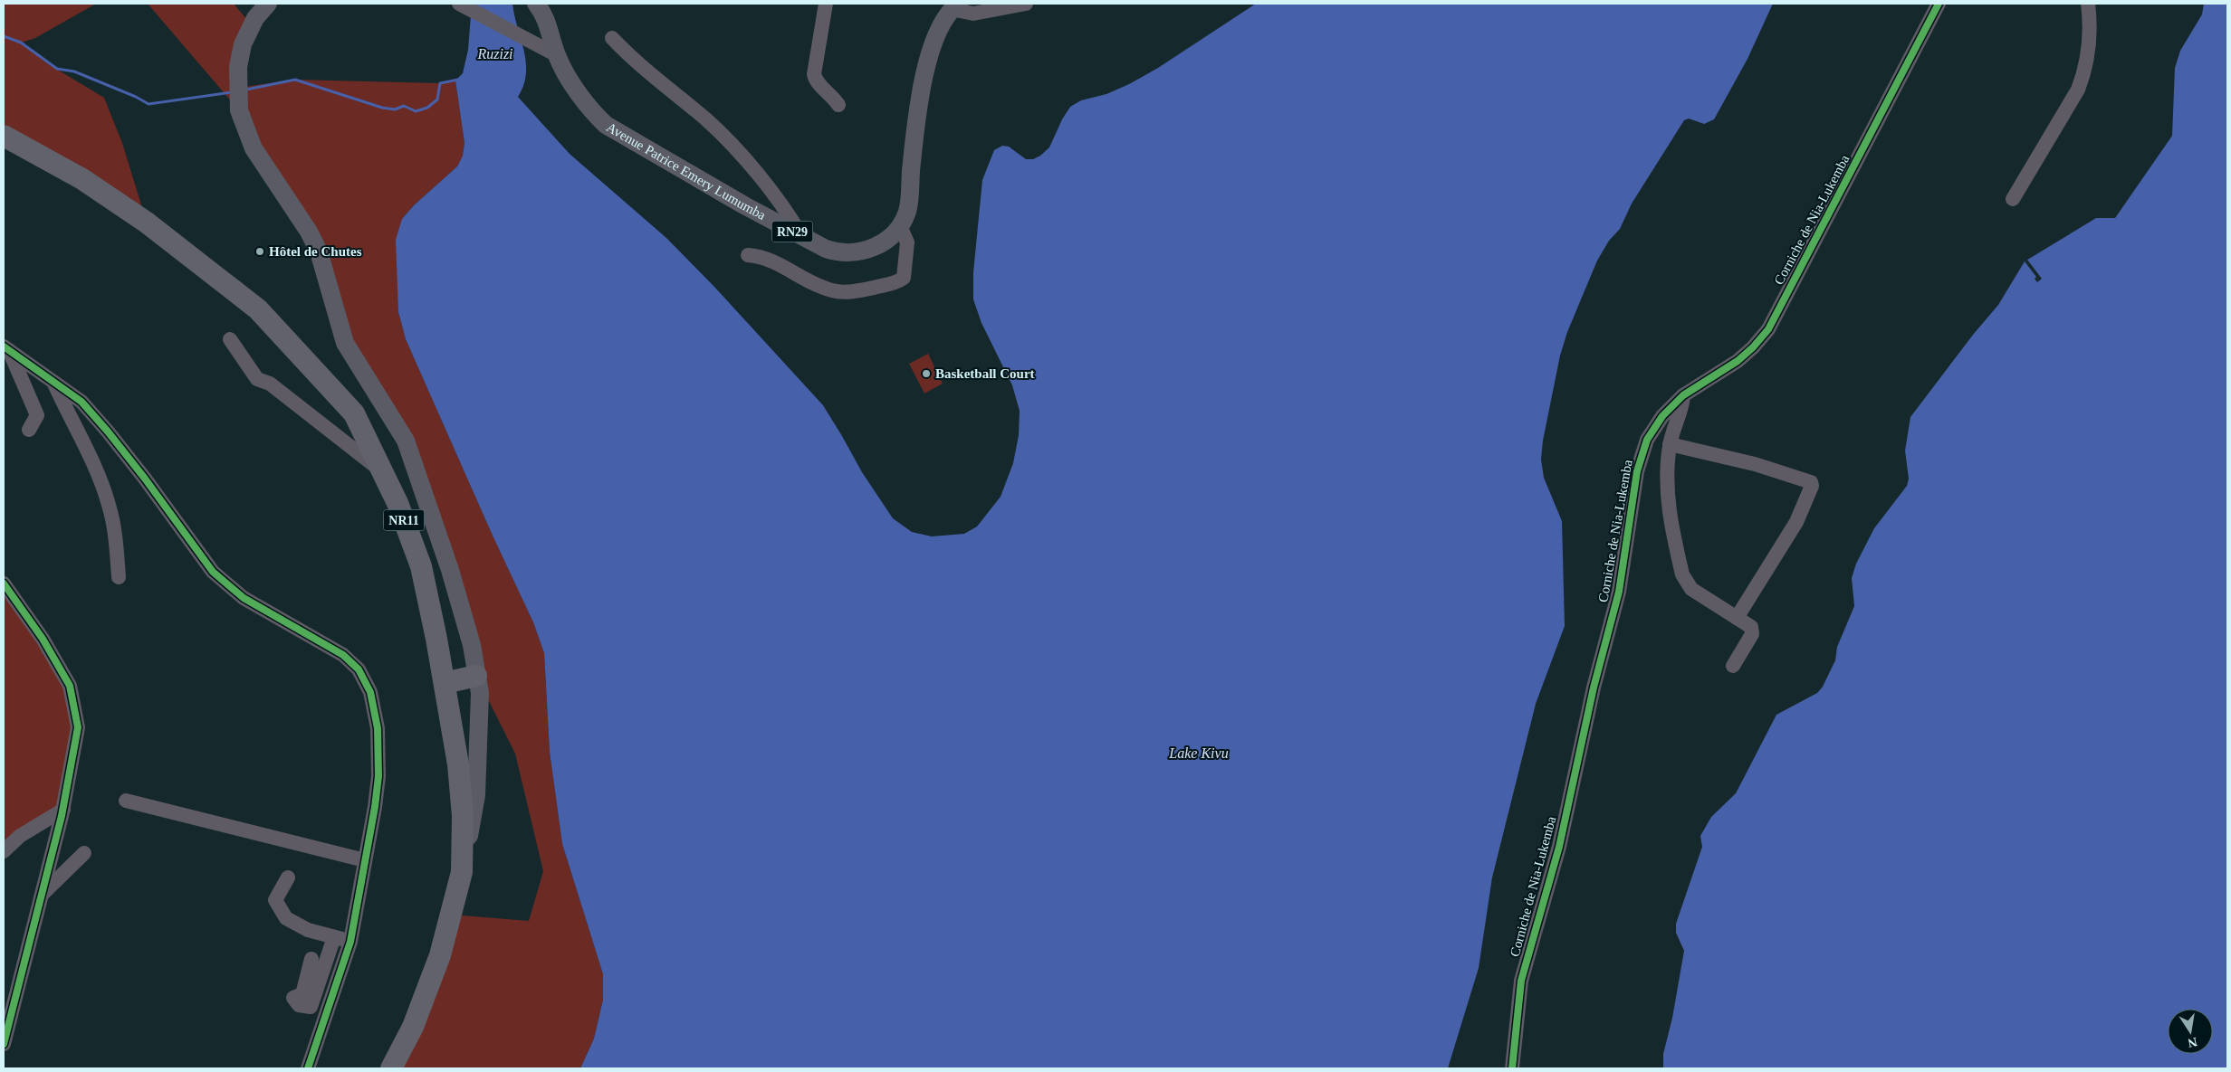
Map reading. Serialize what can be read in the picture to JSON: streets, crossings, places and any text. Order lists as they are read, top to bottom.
{
  "streets": {
    "highway": ["NR11"],
    "main road": ["Avenue Patrice Emery Lumumba", "RN29"],
    "street": ["Corniche de Nia-Lukemba"]
  },
  "water": ["Ruzizi", "Lake Kivu"],
  "places": ["Hôtel de Chutes", "Basketball Court"],
  "north": "bottom"
}
